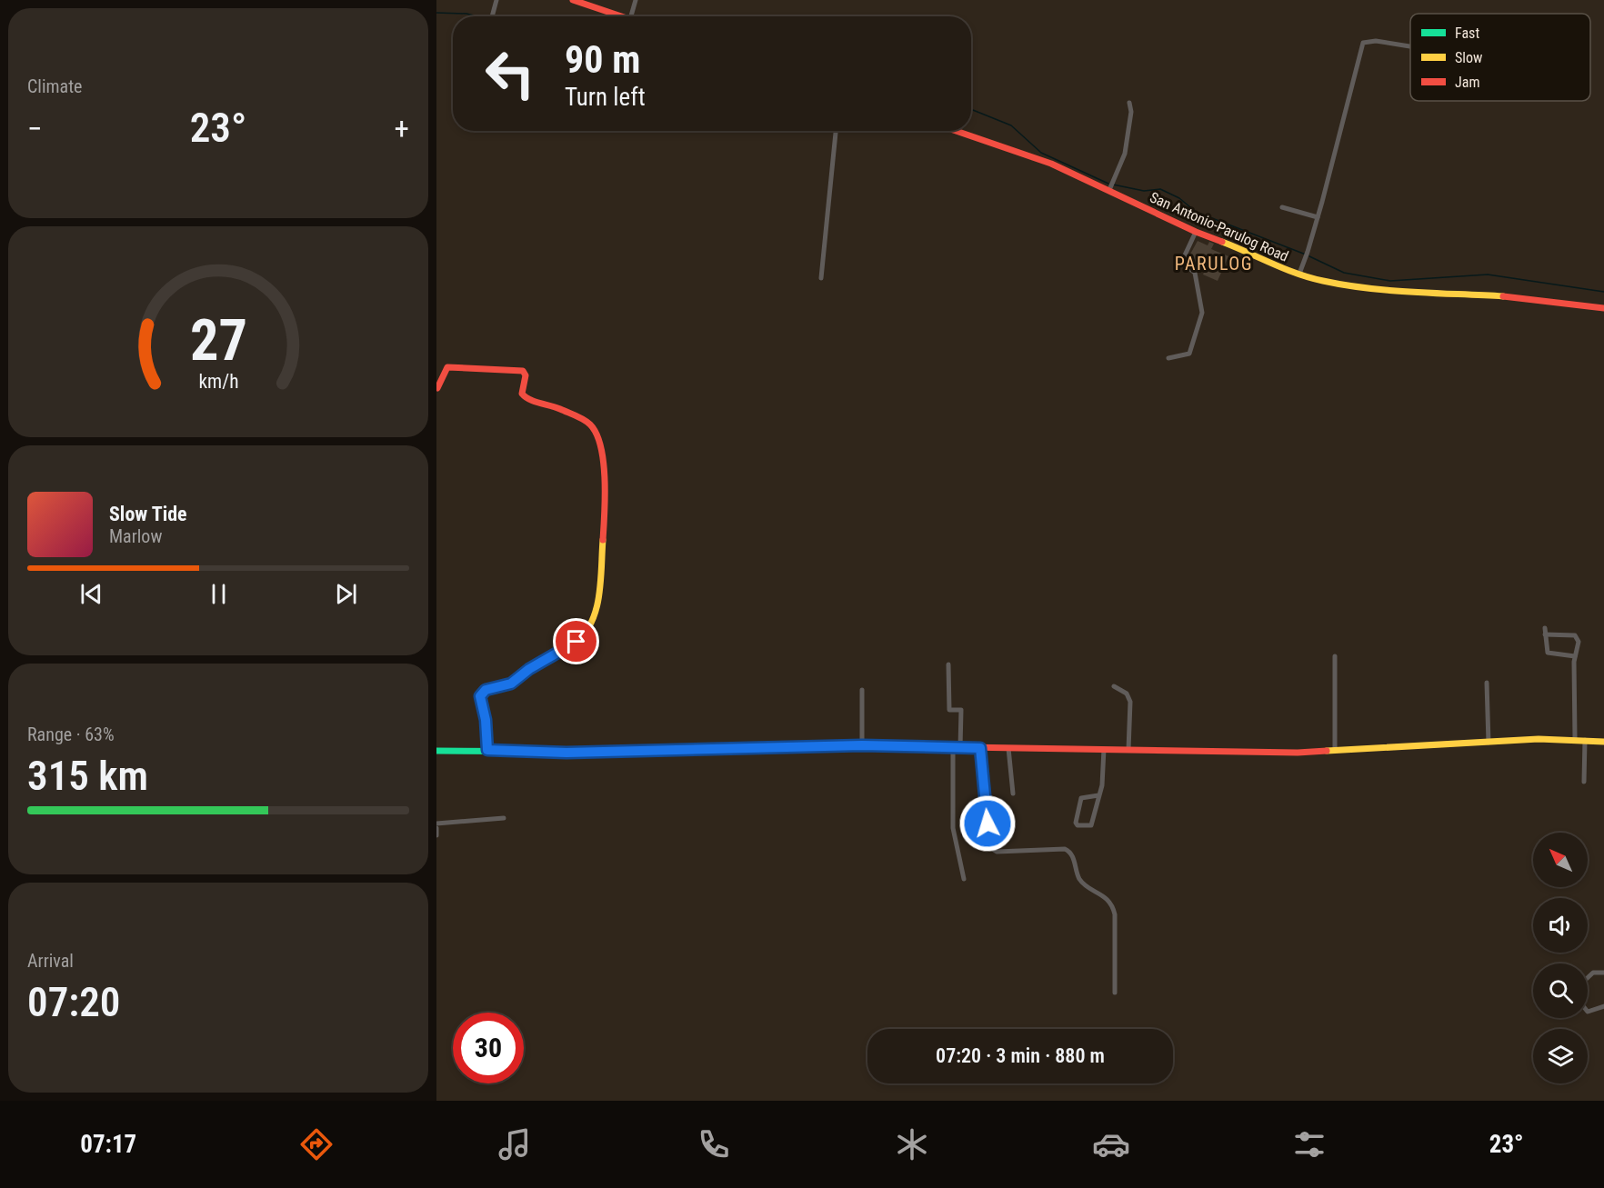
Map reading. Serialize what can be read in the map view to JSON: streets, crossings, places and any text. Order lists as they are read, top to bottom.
{
  "streets": {
    "street": ["San Antonio-Parulog Road"]
  },
  "districts": ["PARULOG"],
  "legend": ["Fast", "Slow", "Jam"],
  "north": "top left",
  "page": {
    "tile": [
      "Climate",
      ["Range · 63%", "315 km"],
      ["Arrival", "07:20"]
    ],
    "turn": ["90 m", "Turn left"],
    "heat": ["−", "23°", "+"],
    "song": ["Slow Tide", "Marlow"],
    "limit": "30",
    "trip": "07:20 · 3 min · 880 m",
    "tabs": ["07:17", "23°"],
    "gauge": ["27", "km/h"]
  }
}
